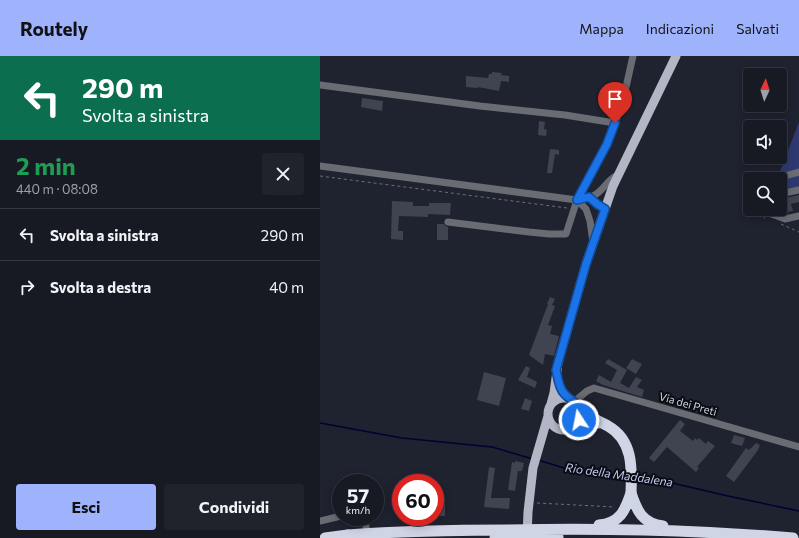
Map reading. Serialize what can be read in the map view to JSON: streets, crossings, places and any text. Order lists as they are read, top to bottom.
{
  "streets": {
    "street": ["Via dei Preti"]
  },
  "water": ["Rio della Maddalena"],
  "north": "top",
  "page": {
    "header": "Routely",
    "nav": ["Mappa", "Indicazioni", "Salvati"],
    "turn": ["290 m", "Svolta a sinistra"],
    "heading": ["2 min", "440 m · 08:08"],
    "list": [
      {
        "name": "Svolta a sinistra",
        "value": "290 m"
      },
      {
        "name": "Svolta a destra",
        "value": "40 m"
      }
    ],
    "speed": "57 km/h",
    "limit": "60",
    "buttons": ["Esci", "Condividi"]
  }
}
